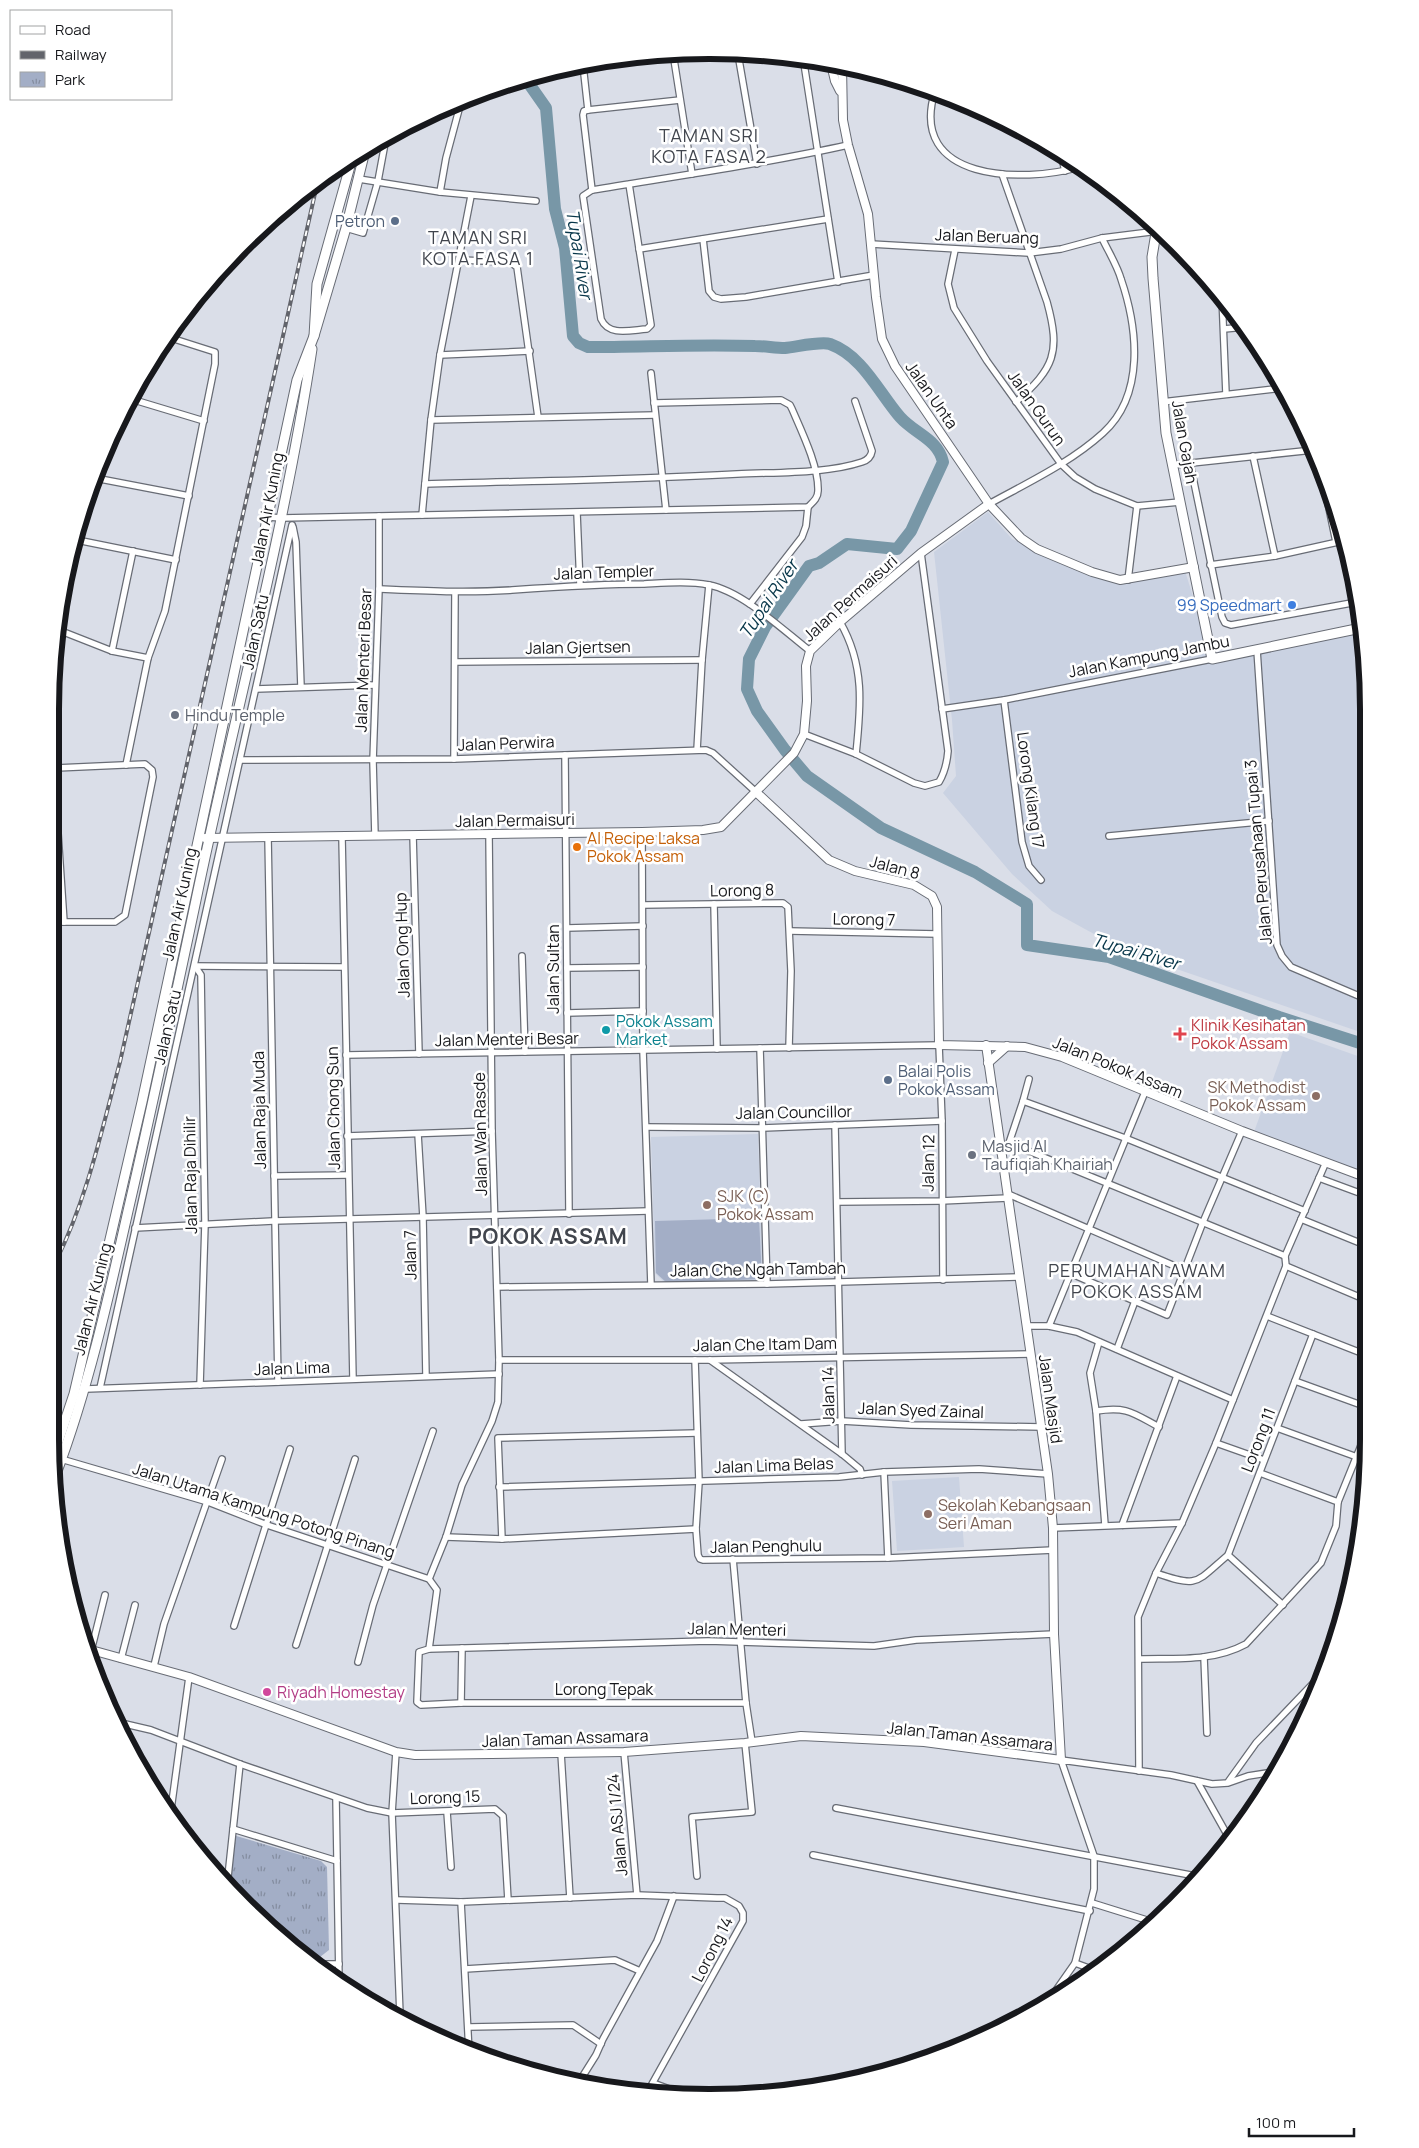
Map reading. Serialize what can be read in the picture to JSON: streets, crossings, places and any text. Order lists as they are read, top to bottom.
{
  "streets": {
    "main road": ["Jalan Gajah", "Jalan Air Kuning", "Jalan Kampung Jambu"],
    "street": [
      "Jalan Beruang",
      "Jalan Unta",
      "Jalan Gurun",
      "Jalan Templer",
      "Jalan Permaisuri",
      "Jalan Satu",
      "Jalan Gjertsen",
      "Jalan Menteri Besar",
      "Jalan Perwira",
      "Lorong Kilang 17",
      "Jalan Perusahaan Tupai 3",
      "Jalan 8",
      "Lorong 8",
      "Lorong 7",
      "Jalan Ong Hup",
      "Jalan Sultan",
      "Jalan Pokok Assam",
      "Jalan Chong Sun",
      "Jalan Raja Muda",
      "Jalan Councillor",
      "Jalan Wan Rasde",
      "Jalan 12",
      "Jalan Raja Dihilir",
      "Jalan 7",
      "Jalan Che Ngah Tambah",
      "Jalan Che Itam Dam",
      "Jalan Lima",
      "Jalan 14",
      "Jalan Masjid",
      "Jalan Syed Zainal",
      "Lorong 11",
      "Jalan Lima Belas",
      "Jalan Utama Kampung Potong Pinang",
      "Jalan Penghulu",
      "Jalan Menteri",
      "Lorong Tepak",
      "Jalan Taman Assamara",
      "Lorong 15",
      "Jalan ASJ 1/24",
      "Lorong 14"
    ]
  },
  "crossings": [
    ["Jalan Beruang", "Jalan Unta"],
    ["Jalan Beruang", "Jalan Gurun"],
    ["Jalan Unta", "Jalan Gajah"],
    ["Jalan Unta", "Jalan Permaisuri"],
    ["Jalan Gurun", "Jalan Gajah"],
    ["Jalan Gajah", "Jalan Kampung Jambu"],
    ["Jalan Air Kuning", "Jalan Permaisuri"],
    ["Jalan Air Kuning", "Jalan Lima"],
    ["Jalan Air Kuning", "Jalan Utama Kampung Potong Pinang"],
    ["Jalan Templer", "Jalan Permaisuri"],
    ["Jalan Templer", "Jalan Menteri Besar"],
    ["Jalan Permaisuri", "Jalan Satu"],
    ["Jalan Permaisuri", "Jalan Menteri Besar"],
    ["Jalan Permaisuri", "Jalan Perwira"],
    ["Jalan Permaisuri", "Jalan 8"],
    ["Jalan Permaisuri", "Jalan Ong Hup"],
    ["Jalan Permaisuri", "Jalan Sultan"],
    ["Jalan Permaisuri", "Jalan Chong Sun"],
    ["Jalan Permaisuri", "Jalan Raja Muda"],
    ["Jalan Permaisuri", "Jalan Wan Rasde"],
    ["Jalan Satu", "Jalan Perwira"],
    ["Jalan Satu", "Jalan Raja Dihilir"],
    ["Jalan Satu", "Jalan Lima"],
    ["Jalan Kampung Jambu", "Lorong Kilang 17"],
    ["Jalan Kampung Jambu", "Jalan Perusahaan Tupai 3"],
    ["Jalan Menteri Besar", "Jalan Perwira"],
    ["Jalan Menteri Besar", "Jalan 8"],
    ["Jalan Menteri Besar", "Lorong 8"],
    ["Jalan Menteri Besar", "Jalan Ong Hup"],
    ["Jalan Menteri Besar", "Jalan Sultan"],
    ["Jalan Menteri Besar", "Jalan Pokok Assam"],
    ["Jalan Menteri Besar", "Jalan Chong Sun"],
    ["Jalan Menteri Besar", "Jalan Wan Rasde"],
    ["Jalan Menteri Besar", "Jalan 12"],
    ["Jalan Perwira", "Jalan 8"],
    ["Jalan Perwira", "Jalan Sultan"],
    ["Jalan 8", "Lorong 7"],
    ["Jalan 8", "Jalan Pokok Assam"],
    ["Jalan 8", "Jalan 12"],
    ["Lorong 8", "Lorong 7"],
    ["Jalan Pokok Assam", "Jalan 12"],
    ["Jalan Pokok Assam", "Jalan Masjid"],
    ["Jalan Chong Sun", "Jalan Lima"],
    ["Jalan Raja Muda", "Jalan Lima"],
    ["Jalan Councillor", "Jalan 12"],
    ["Jalan Councillor", "Jalan 14"],
    ["Jalan Wan Rasde", "Jalan Che Ngah Tambah"],
    ["Jalan Wan Rasde", "Jalan Che Itam Dam"],
    ["Jalan Wan Rasde", "Jalan Lima"],
    ["Jalan 12", "Jalan Che Ngah Tambah"],
    ["Jalan Raja Dihilir", "Jalan Lima"],
    ["Jalan 7", "Jalan Lima"],
    ["Jalan Che Ngah Tambah", "Jalan 14"],
    ["Jalan Che Ngah Tambah", "Jalan Masjid"],
    ["Jalan Che Itam Dam", "Jalan 14"],
    ["Jalan Che Itam Dam", "Jalan Masjid"],
    ["Jalan 14", "Jalan Syed Zainal"],
    ["Jalan Masjid", "Jalan Syed Zainal"],
    ["Jalan Masjid", "Jalan Lima Belas"],
    ["Jalan Masjid", "Jalan Penghulu"],
    ["Jalan Masjid", "Jalan Menteri"],
    ["Jalan Masjid", "Jalan Taman Assamara"],
    ["Jalan Menteri", "Lorong Tepak"],
    ["Jalan Taman Assamara", "Jalan ASJ 1/24"],
    ["Lorong 15", "Lorong 14"],
    ["Jalan ASJ 1/24", "Lorong 14"]
  ],
  "districts": [
    "TAMAN SRI KOTA FASA 2",
    "TAMAN SRI KOTA FASA 1",
    "POKOK ASSAM",
    "PERUMAHAN AWAM POKOK ASSAM"
  ],
  "water": ["Tupai River"],
  "places": {
    "other": [
      "Petron",
      "99 Speedmart",
      "Hindu Temple",
      "AI Recipe Laksa Pokok Assam",
      "Pokok Assam Market",
      "Balai Polis Pokok Assam",
      "SK Methodist Pokok Assam",
      "Masjid Al Taufiqiah Khairiah",
      "SJK (C) Pokok Assam",
      "Sekolah Kebangsaan Seri Aman",
      "Riyadh Homestay"
    ],
    "health": ["Klinik Kesihatan Pokok Assam"]
  },
  "legend": ["Road", "Railway", "Park"],
  "scale_bar": "100 m"
}
